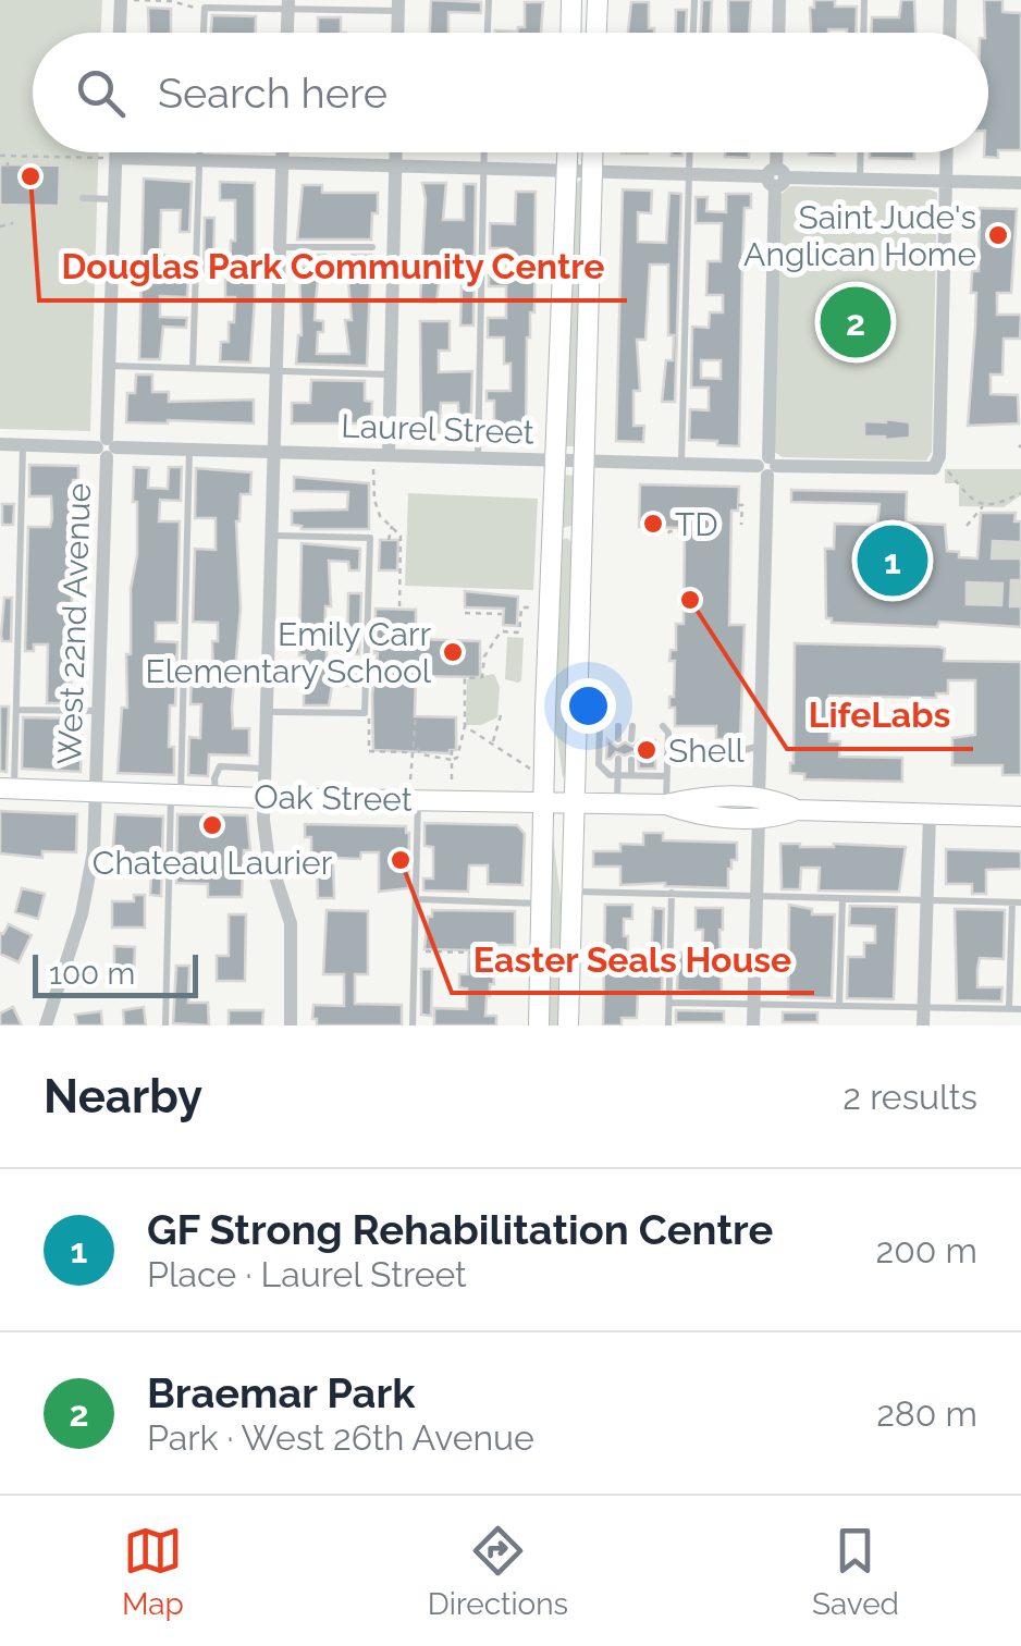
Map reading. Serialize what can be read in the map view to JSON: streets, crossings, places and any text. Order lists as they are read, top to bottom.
{
  "streets": {
    "main road": ["Oak Street"],
    "street": ["Laurel Street", "West 22nd Avenue"]
  },
  "crossings": [
    ["Laurel Street", "West 22nd Avenue"],
    ["West 22nd Avenue", "Oak Street"]
  ],
  "places": [
    "Douglas Park Community Centre",
    "Saint Jude's Anglican Home",
    "TD",
    "LifeLabs",
    "Emily Carr Elementary School",
    "Shell",
    "Chateau Laurier",
    "Easter Seals House"
  ],
  "scale_bar": "100 m",
  "page": {
    "search": "Search here",
    "pins": ["2", "1"],
    "scale": "100 m",
    "heading": ["Nearby", "2 results"],
    "list": [
      {
        "mark": "1",
        "name": "GF Strong Rehabilitation Centre",
        "note": "Place · Laurel Street",
        "value": "200 m"
      },
      {
        "mark": "2",
        "name": "Braemar Park",
        "note": "Park · West 26th Avenue",
        "value": "280 m"
      }
    ],
    "nav": ["Map", "Directions", "Saved"]
  }
}
